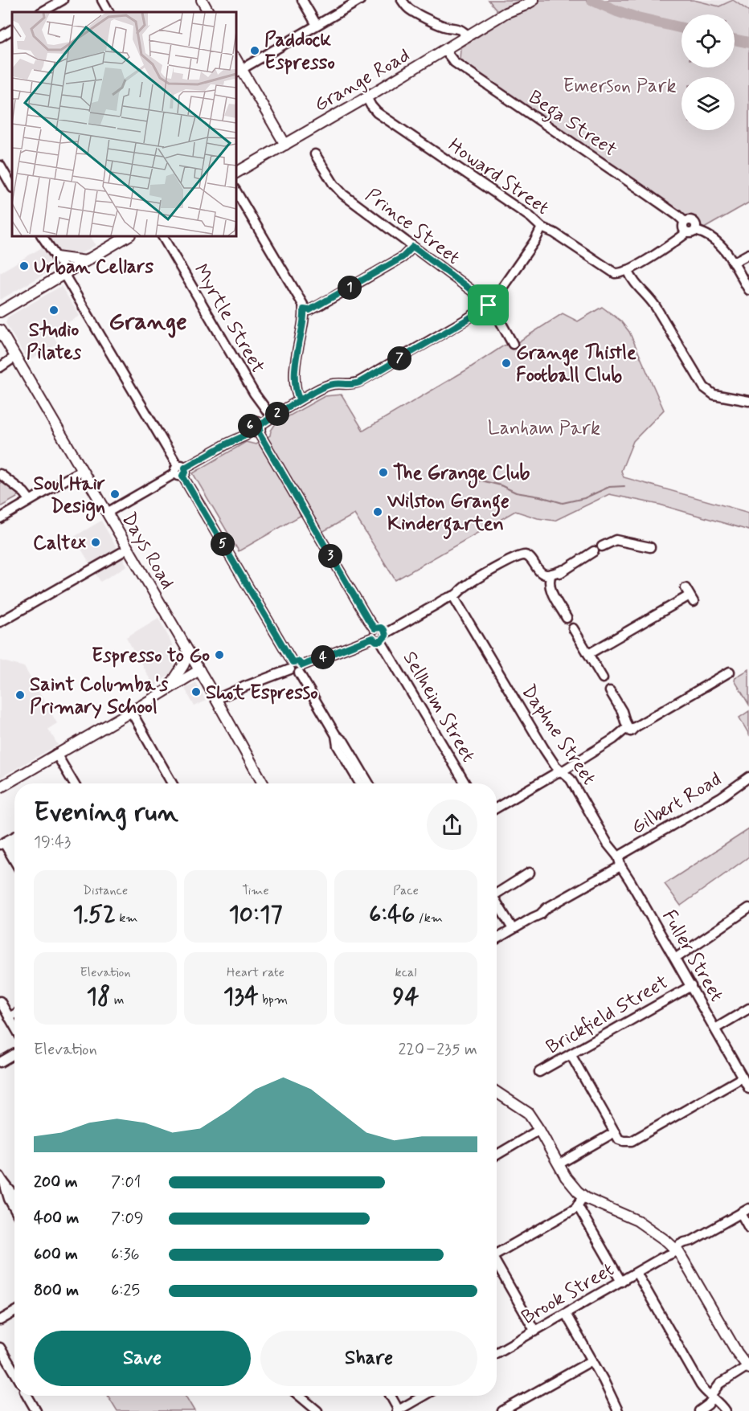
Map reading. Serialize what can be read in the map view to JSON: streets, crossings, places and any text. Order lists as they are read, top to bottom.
{
  "streets": {
    "main road": ["Grange Road", "Days Road"],
    "street": [
      "Bega Street",
      "Howard Street",
      "Prince Street",
      "Myrtle Street",
      "Sellheim Street",
      "Daphne Street",
      "Gilbert Road",
      "Fuller Street",
      "Brickfield Street",
      "Brook Street"
    ]
  },
  "crossings": [
    ["Grange Road", "Bega Street"],
    ["Grange Road", "Howard Street"],
    ["Daphne Street", "Gilbert Road"],
    ["Daphne Street", "Fuller Street"],
    ["Fuller Street", "Brickfield Street"]
  ],
  "districts": ["Grange"],
  "parks": ["Emerson Park", "Lanham Park"],
  "places": [
    "Paddock Espresso",
    "Urban Cellars",
    "Studio Pilates",
    "Grange Thistle Football Club",
    "The Grange Club",
    "Soul Hair Design",
    "Wilston Grange Kindergarten",
    "Caltex",
    "Espresso to Go",
    "Shot Espresso",
    "Saint Columba's Primary School"
  ],
  "page": {
    "pins": [
      "1",
      "7",
      "2",
      "6",
      "5",
      "3",
      "4"
    ],
    "heading": ["Evening run", "19:43"],
    "stats": [
      ["Distance", "1.52 km"],
      ["Time", "10:17"],
      ["Pace", "6:46 /km"],
      ["Elevation", "18 m"],
      ["Heart rate", "134 bpm"],
      ["kcal", "94"]
    ],
    "chart": ["Elevation", "220–235 m"],
    "list": [
      {
        "name": "200 m",
        "note": "7:01"
      },
      {
        "name": "400 m",
        "note": "7:09"
      },
      {
        "name": "600 m",
        "note": "6:36"
      },
      {
        "name": "800 m",
        "note": "6:25"
      }
    ],
    "buttons": ["Save", "Share"]
  }
}
